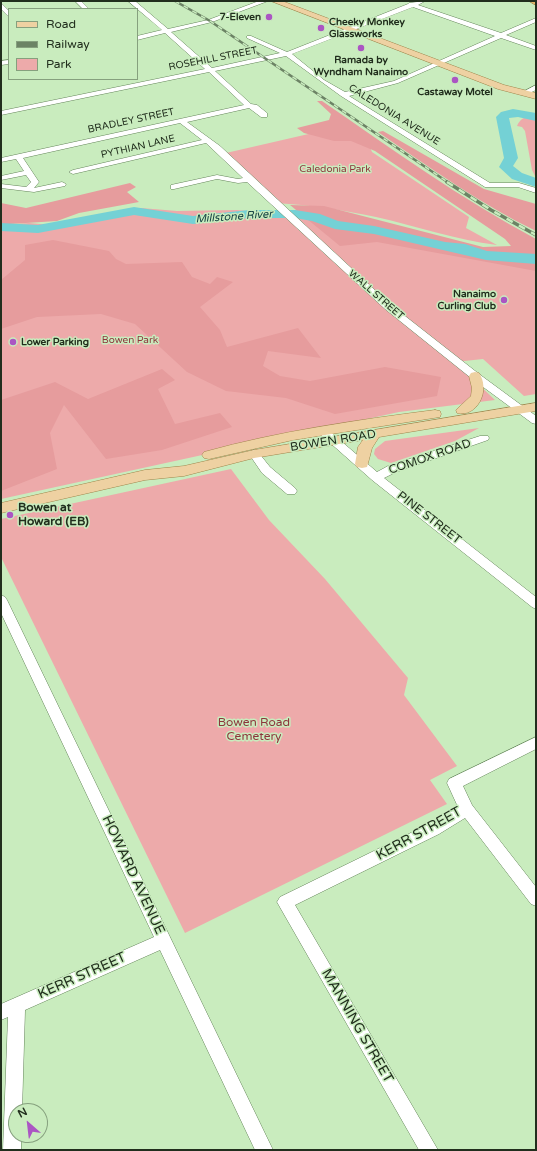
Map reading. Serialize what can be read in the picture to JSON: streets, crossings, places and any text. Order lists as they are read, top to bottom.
{
  "streets": {
    "main road": ["BOWEN ROAD"],
    "street": [
      "ROSEHILL STREET",
      "CALEDONIA AVENUE",
      "BRADLEY STREET",
      "PYTHIAN LANE",
      "WALL STREET",
      "COMOX ROAD",
      "PINE STREET",
      "KERR STREET",
      "HOWARD AVENUE",
      "MANNING STREET"
    ]
  },
  "crossings": [
    ["ROSEHILL STREET", "CALEDONIA AVENUE"],
    ["BRADLEY STREET", "WALL STREET"],
    ["PYTHIAN LANE", "WALL STREET"],
    ["WALL STREET", "BOWEN ROAD"],
    ["BOWEN ROAD", "PINE STREET"],
    ["COMOX ROAD", "PINE STREET"],
    ["KERR STREET", "HOWARD AVENUE"],
    ["KERR STREET", "MANNING STREET"]
  ],
  "water": ["Millstone River"],
  "parks": ["Caledonia Park", "Bowen Park", "Bowen Road Cemetery"],
  "places": [
    "7-Eleven",
    "Cheeky Monkey Glassworks",
    "Ramada by Wyndham Nanaimo",
    "Castaway Motel",
    "Nanaimo Curling Club",
    "Lower Parking",
    "Bowen at Howard (EB)"
  ],
  "legend": ["Road", "Railway", "Park"],
  "north": "top left"
}
